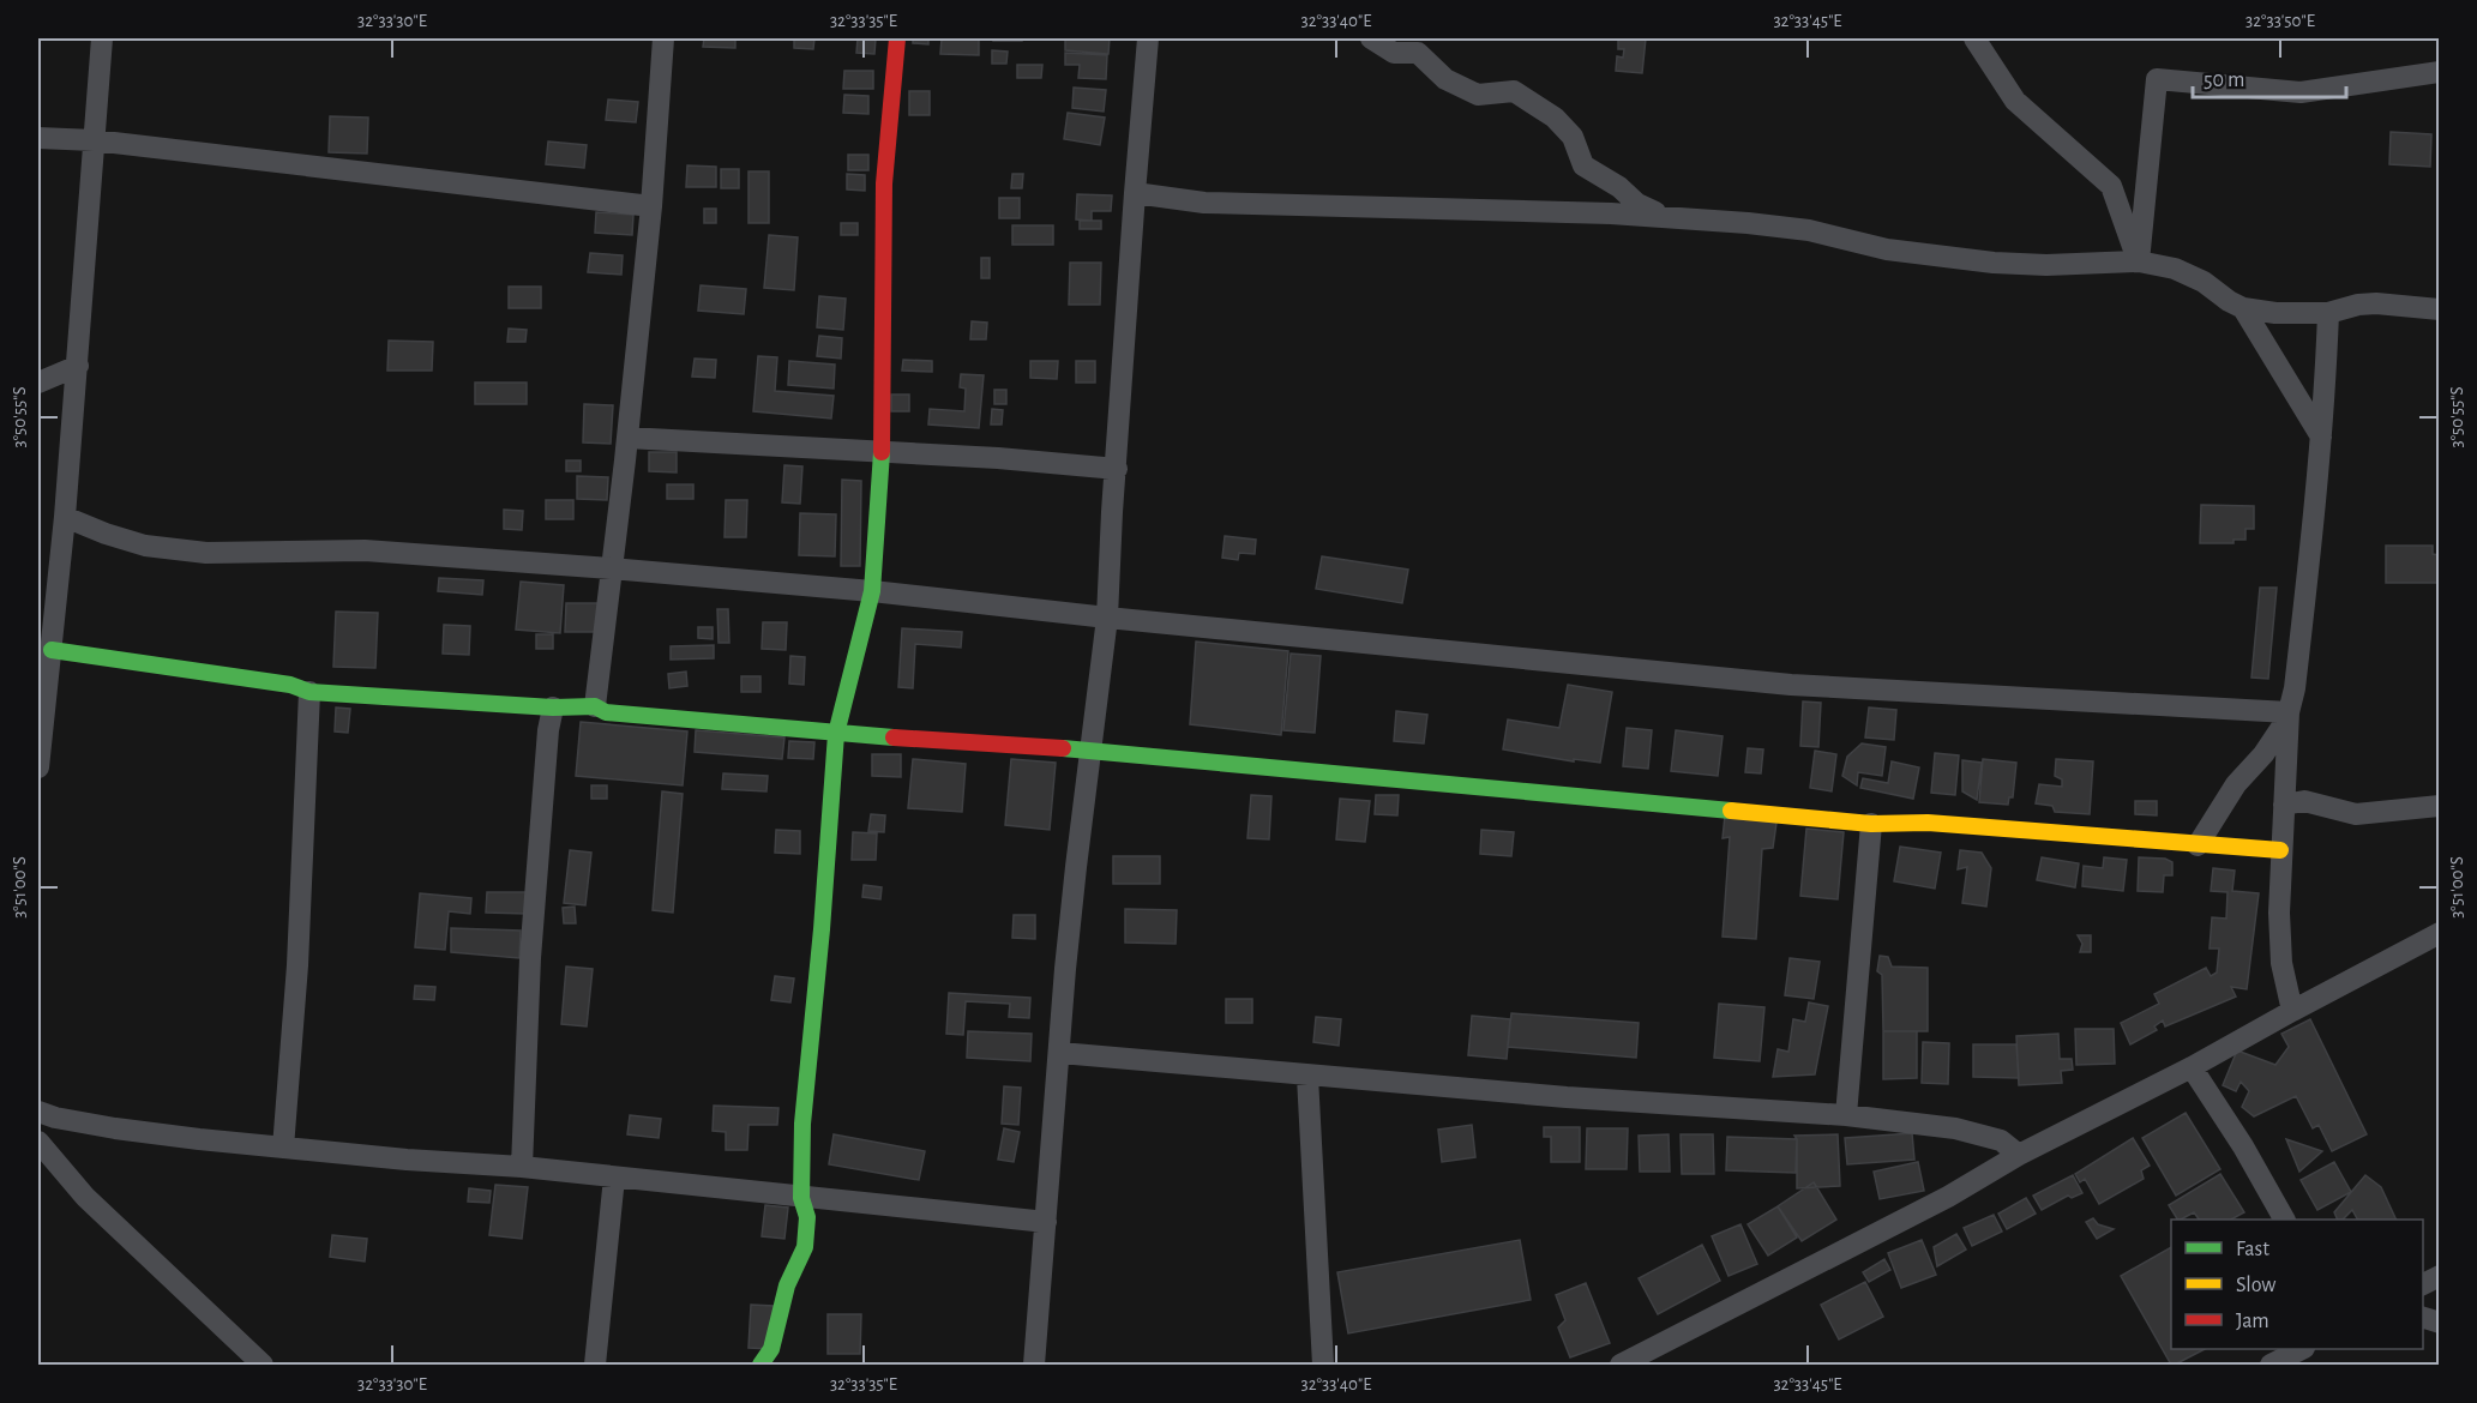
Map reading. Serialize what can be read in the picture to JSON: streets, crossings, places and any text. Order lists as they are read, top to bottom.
{
  "legend": ["Fast", "Slow", "Jam"],
  "scale_bar": "50 m",
  "coordinates": [
    "32°33'30\"E",
    "32°33'35\"E",
    "32°33'40\"E",
    "32°33'45\"E",
    "32°33'50\"E",
    "3°50'55\"S",
    "3°51'00\"S"
  ]
}
